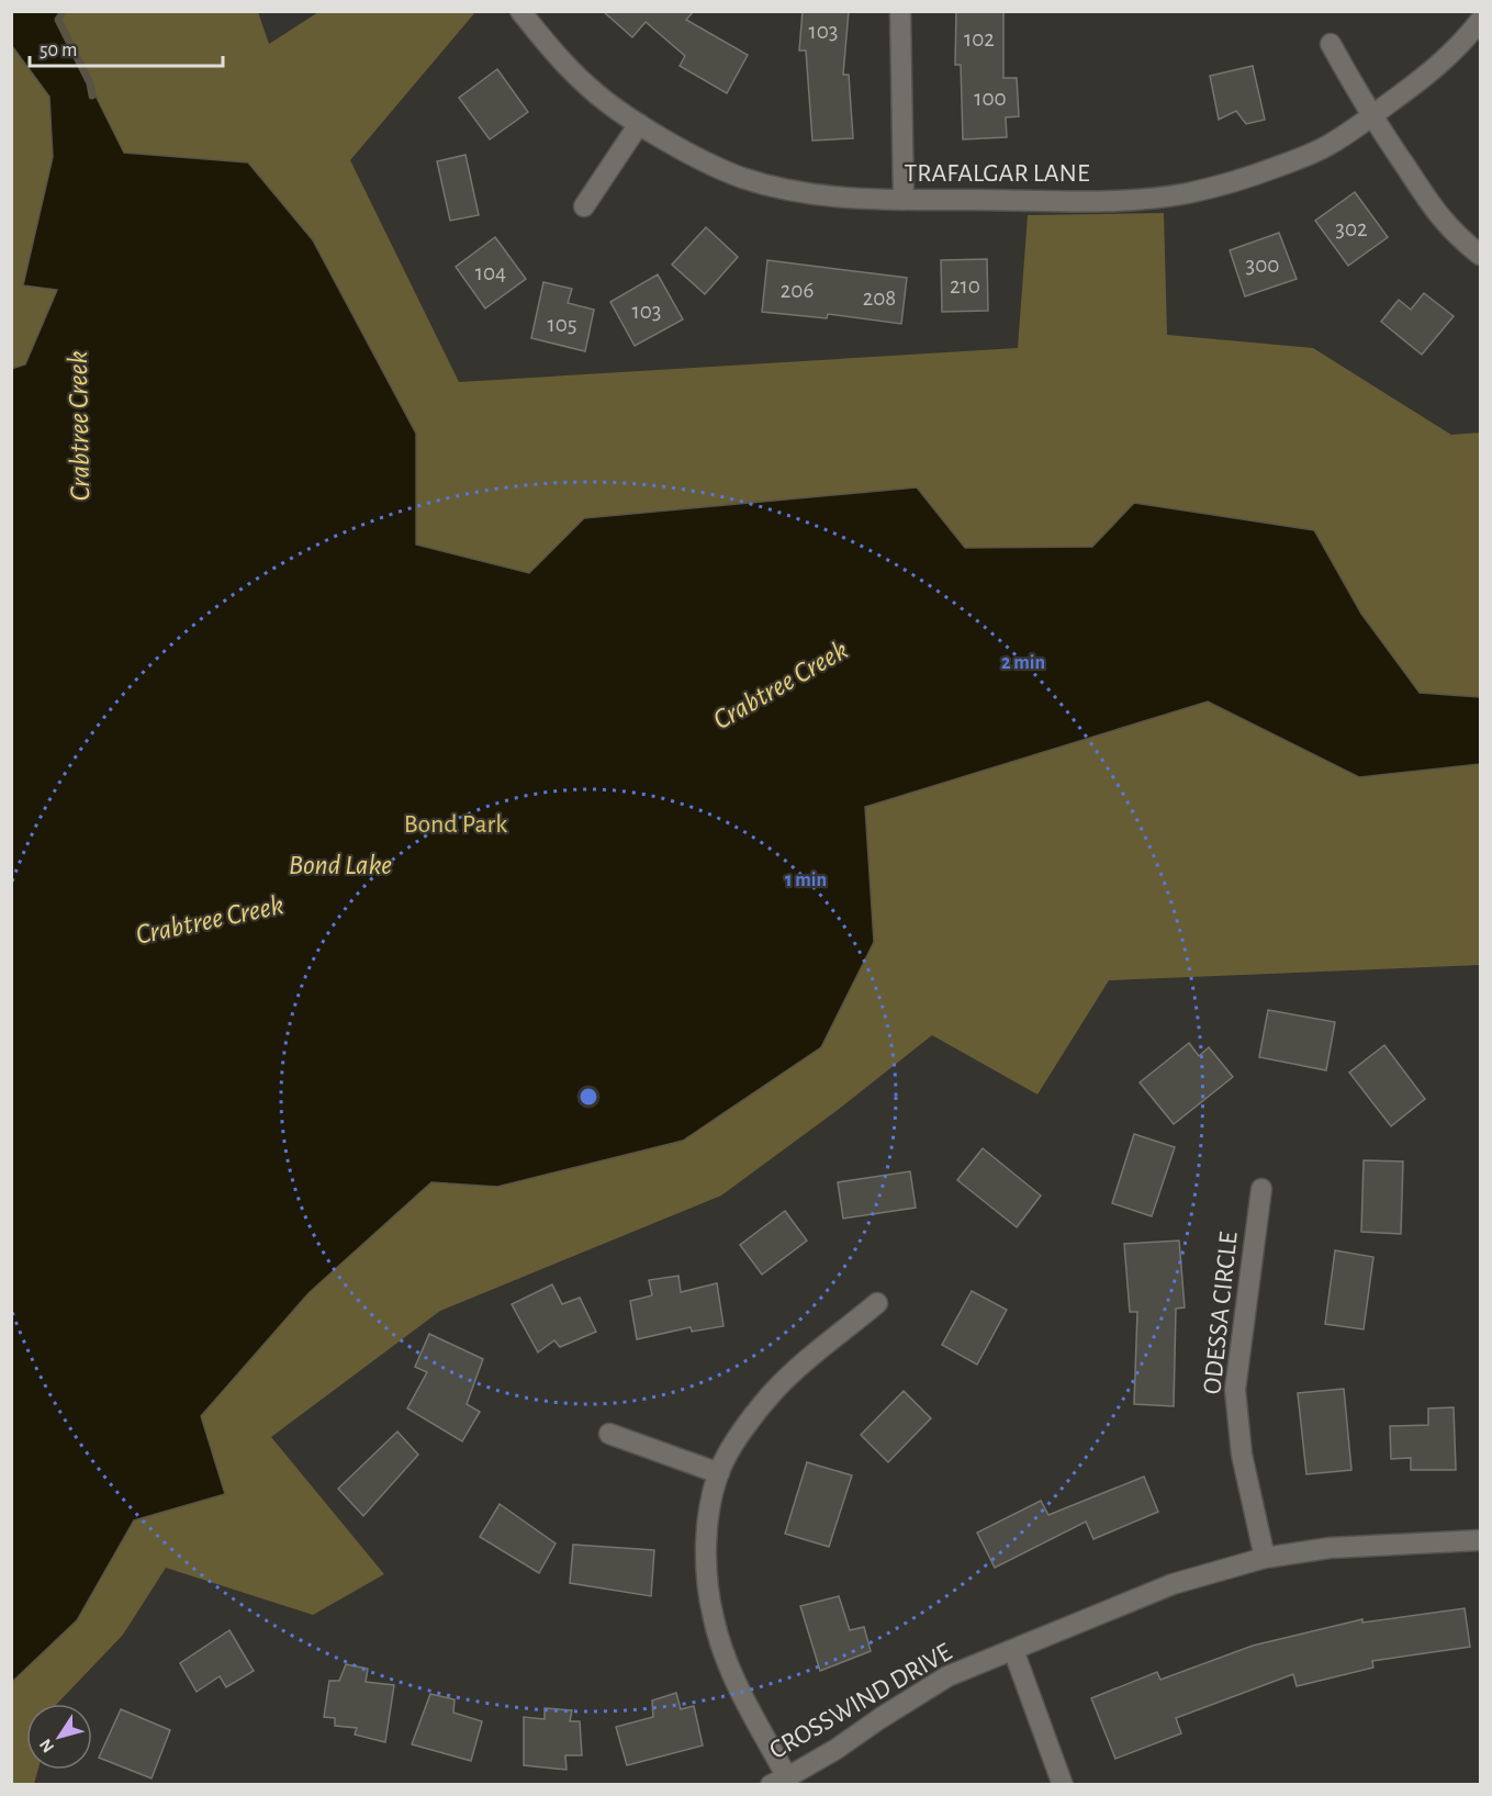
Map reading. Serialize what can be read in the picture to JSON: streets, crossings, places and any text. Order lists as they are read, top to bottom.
{
  "streets": {
    "street": ["TRAFALGAR LANE", "ODESSA CIRCLE", "CROSSWIND DRIVE"]
  },
  "crossings": [
    ["ODESSA CIRCLE", "CROSSWIND DRIVE"]
  ],
  "water": ["Crabtree Creek", "Bond Lake"],
  "parks": ["Bond Park"],
  "house_numbers": [
    "103",
    "102",
    "100",
    "302",
    "300",
    "104",
    "210",
    "206",
    "208",
    "103",
    "105"
  ],
  "scale_bar": "50 m",
  "north": "bottom left",
  "rings": ["2 min", "1 min"]
}
